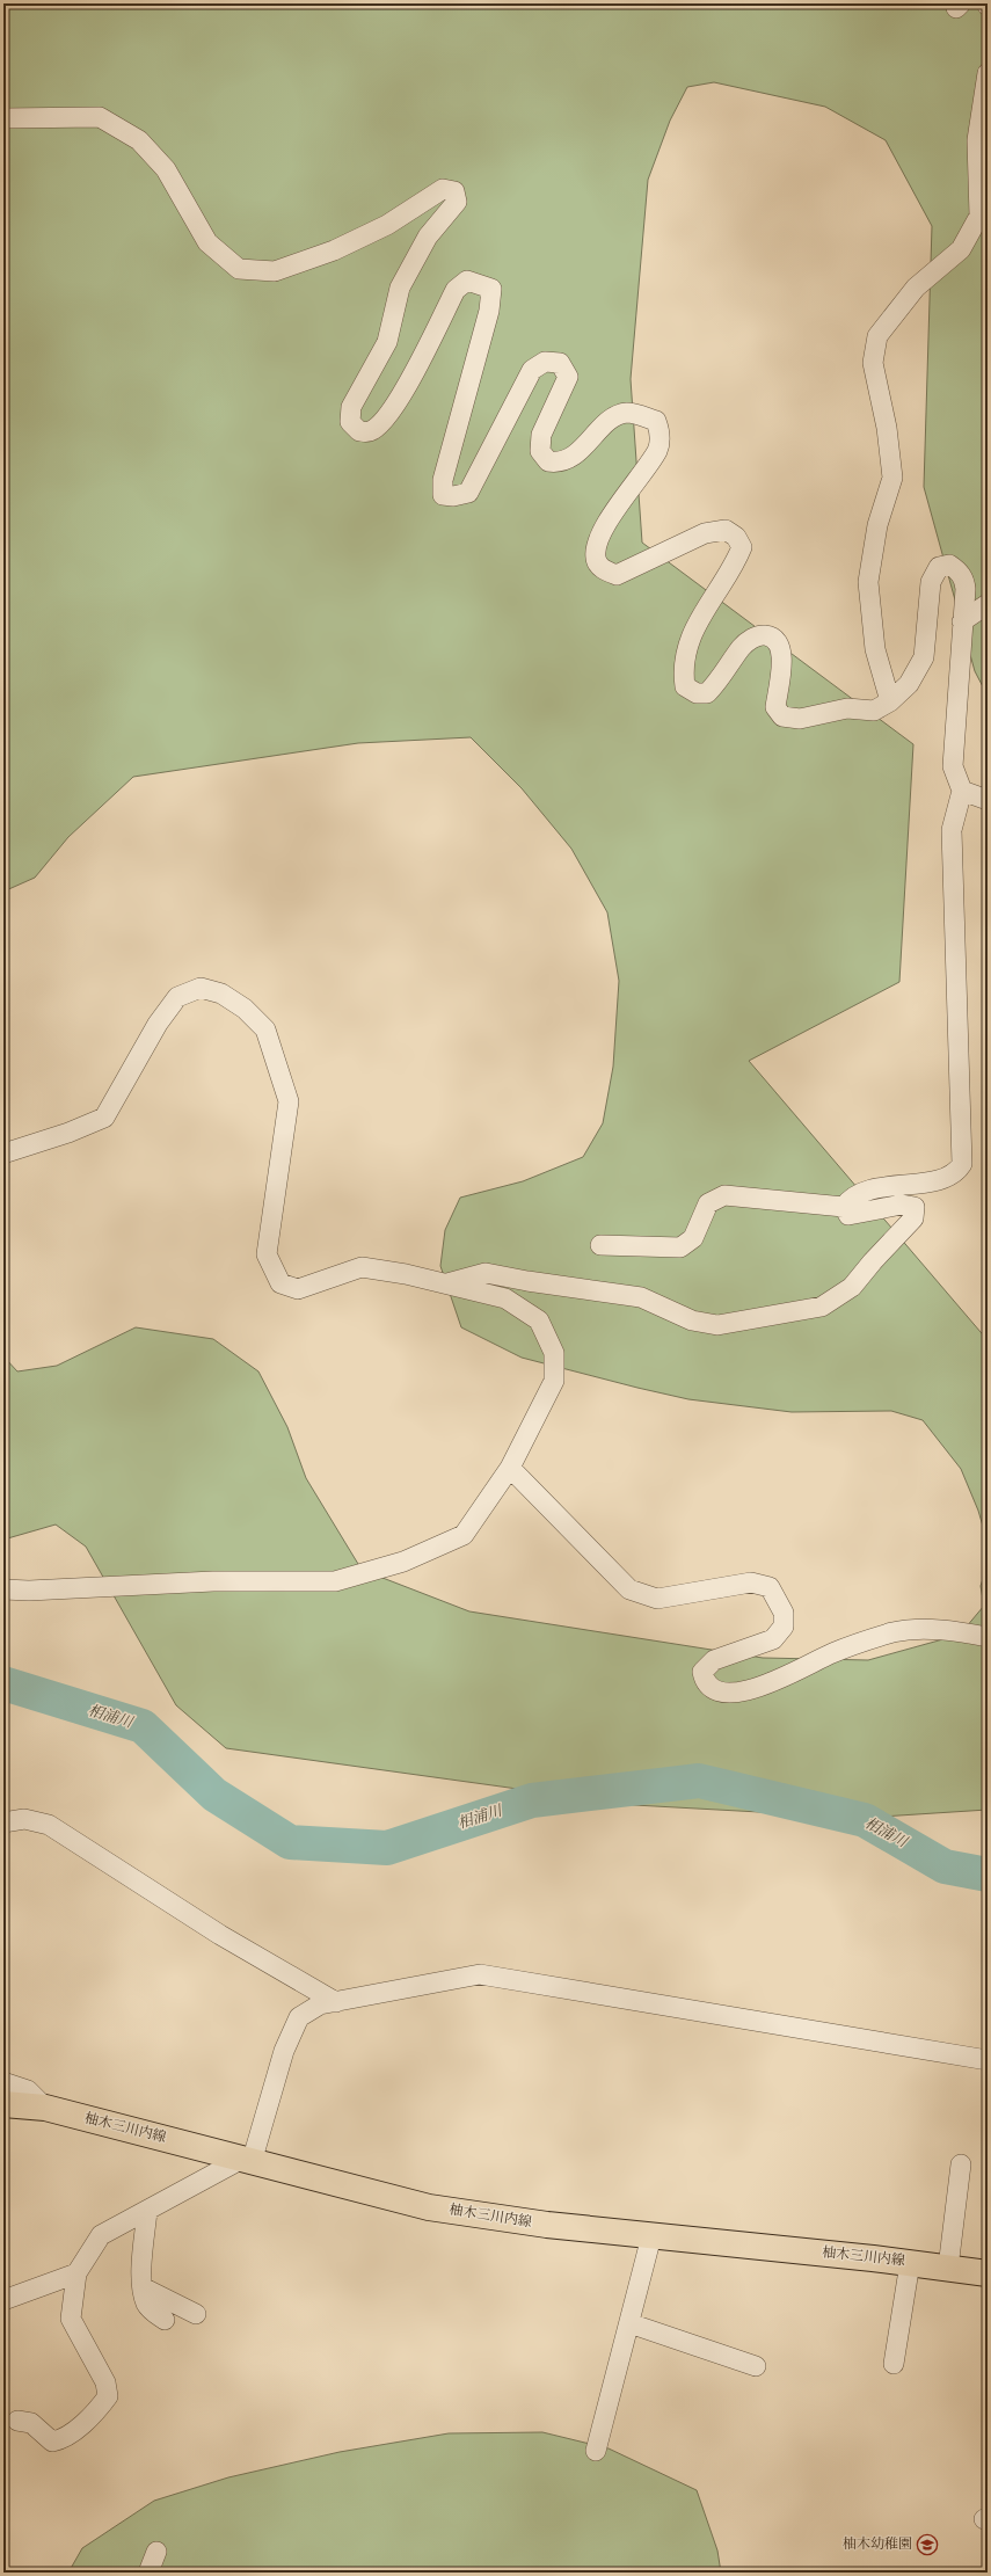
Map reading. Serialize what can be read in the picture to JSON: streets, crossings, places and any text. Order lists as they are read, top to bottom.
{
  "streets": {
    "main road": ["柚木三川内線"]
  },
  "water": ["相浦川"],
  "places": {
    "school or university": ["柚木幼稚園"]
  }
}
